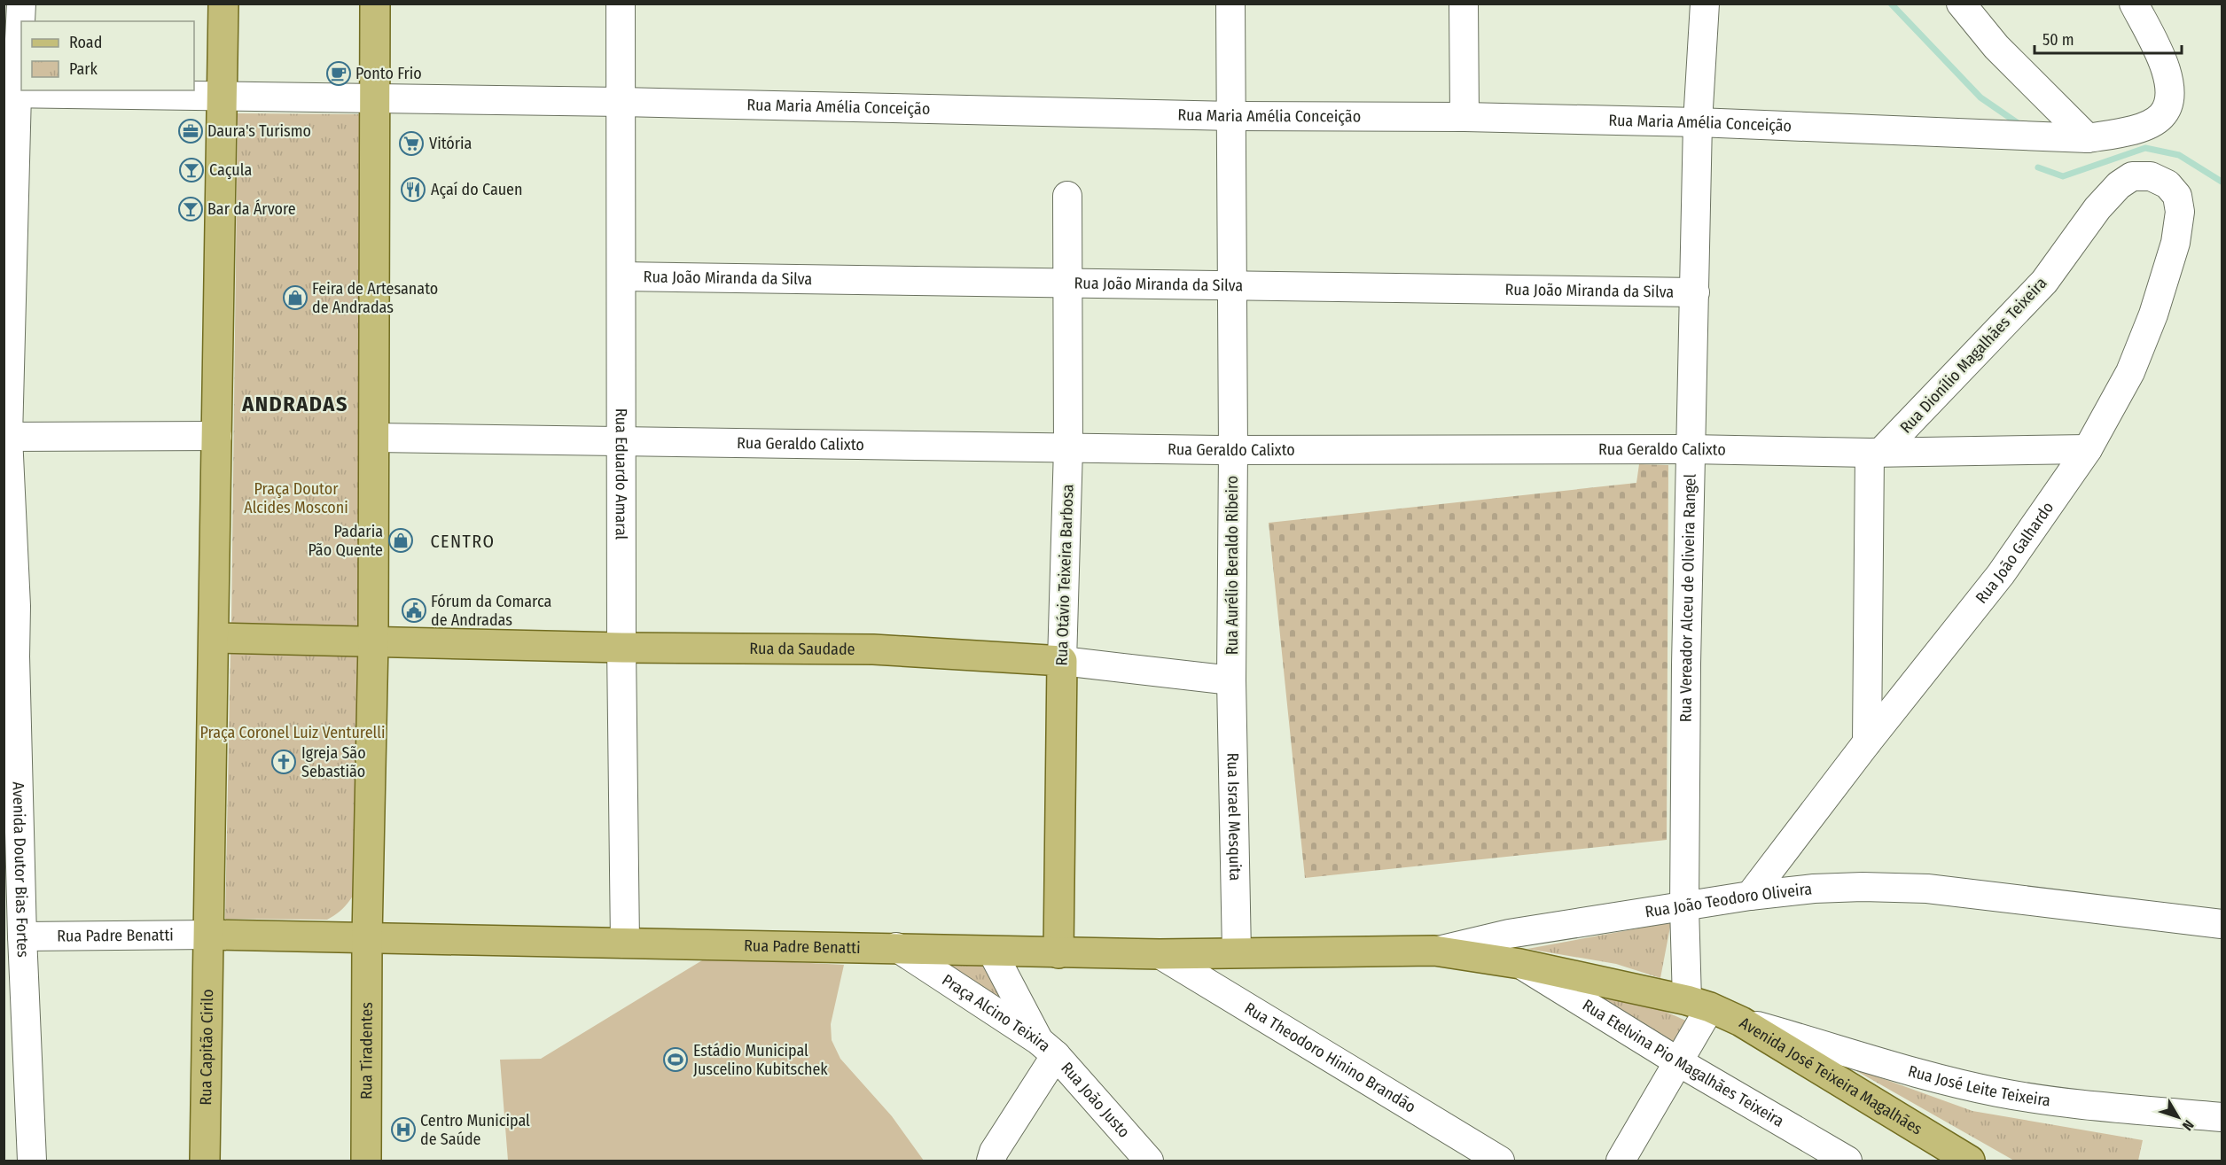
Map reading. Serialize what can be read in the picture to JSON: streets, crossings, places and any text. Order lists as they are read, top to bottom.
{
  "streets": {
    "main road": [
      "Rua Otávio Teixeira Barbosa",
      "Rua da Saudade",
      "Rua João Teodoro Oliveira",
      "Rua Padre Benatti",
      "Rua Capitão Cirilo",
      "Rua Tiradentes",
      "Rua Etelvina Pio Magalhães Teixeira",
      "Avenida José Teixeira Magalhães"
    ],
    "street": [
      "Rua Maria Amélia Conceição",
      "Rua João Miranda da Silva",
      "Rua Dionílio Magalhães Teixeira",
      "Rua Geraldo Calixto",
      "Rua Eduardo Amaral",
      "Rua João Galhardo",
      "Rua Aurélio Beraldo Ribeiro",
      "Rua Vereador Alceu de Oliveira Rangel",
      "Rua Israel Mesquita",
      "Avenida Doutor Bias Fortes",
      "Praça Alcino Teixira",
      "Rua Theodoro Hinino Brandão",
      "Rua José Leite Teixeira",
      "Rua João Justo"
    ]
  },
  "crossings": [
    ["Rua Maria Amélia Conceição", "Rua Eduardo Amaral"],
    ["Rua Maria Amélia Conceição", "Rua Aurélio Beraldo Ribeiro"],
    ["Rua Maria Amélia Conceição", "Rua Vereador Alceu de Oliveira Rangel"],
    ["Rua João Miranda da Silva", "Rua Eduardo Amaral"],
    ["Rua João Miranda da Silva", "Rua Aurélio Beraldo Ribeiro"],
    ["Rua João Miranda da Silva", "Rua Otávio Teixeira Barbosa"],
    ["Rua João Miranda da Silva", "Rua Vereador Alceu de Oliveira Rangel"],
    ["Rua Dionílio Magalhães Teixeira", "Rua Geraldo Calixto"],
    ["Rua Dionílio Magalhães Teixeira", "Rua João Galhardo"],
    ["Rua Geraldo Calixto", "Rua Eduardo Amaral"],
    ["Rua Geraldo Calixto", "Rua João Galhardo"],
    ["Rua Geraldo Calixto", "Rua Aurélio Beraldo Ribeiro"],
    ["Rua Geraldo Calixto", "Rua Otávio Teixeira Barbosa"],
    ["Rua Geraldo Calixto", "Rua Vereador Alceu de Oliveira Rangel"],
    ["Rua Eduardo Amaral", "Rua da Saudade"],
    ["Rua Eduardo Amaral", "Rua Padre Benatti"],
    ["Rua João Galhardo", "Rua João Teodoro Oliveira"],
    ["Rua Aurélio Beraldo Ribeiro", "Rua da Saudade"],
    ["Rua Aurélio Beraldo Ribeiro", "Rua Israel Mesquita"],
    ["Rua Otávio Teixeira Barbosa", "Rua da Saudade"],
    ["Rua Otávio Teixeira Barbosa", "Rua Padre Benatti"],
    ["Rua Vereador Alceu de Oliveira Rangel", "Rua João Teodoro Oliveira"],
    ["Rua Vereador Alceu de Oliveira Rangel", "Rua Etelvina Pio Magalhães Teixeira"],
    ["Rua Vereador Alceu de Oliveira Rangel", "Avenida José Teixeira Magalhães"],
    ["Rua da Saudade", "Rua Israel Mesquita"],
    ["Rua Israel Mesquita", "Rua João Teodoro Oliveira"],
    ["Rua Israel Mesquita", "Rua Padre Benatti"],
    ["Avenida Doutor Bias Fortes", "Rua Padre Benatti"],
    ["Rua João Teodoro Oliveira", "Rua Padre Benatti"],
    ["Rua João Teodoro Oliveira", "Rua Etelvina Pio Magalhães Teixeira"],
    ["Rua Padre Benatti", "Praça Alcino Teixira"],
    ["Rua Padre Benatti", "Rua Capitão Cirilo"],
    ["Rua Padre Benatti", "Rua Tiradentes"],
    ["Rua Padre Benatti", "Rua Theodoro Hinino Brandão"],
    ["Praça Alcino Teixira", "Rua João Justo"],
    ["Rua Etelvina Pio Magalhães Teixeira", "Avenida José Teixeira Magalhães"],
    ["Avenida José Teixeira Magalhães", "Rua José Leite Teixeira"]
  ],
  "districts": ["ANDRADAS", "CENTRO"],
  "parks": ["Praça Doutor Alcides Mosconi", "Praça Coronel Luiz Venturelli"],
  "places": {
    "cafe": ["Ponto Frio"],
    "office": ["Daura's Turismo"],
    "supermarket": ["Vitória"],
    "bar": ["Caçula", "Bar da Árvore"],
    "restaurant": ["Açaí do Cauen"],
    "shop": ["Feira de Artesanato de Andradas", "Padaria Pão Quente"],
    "public building": ["Fórum da Comarca de Andradas"],
    "church": ["Igreja São Sebastião"],
    "sports": ["Estádio Municipal Juscelino Kubitschek"],
    "hospital": ["Centro Municipal de Saúde"]
  },
  "legend": ["Road", "Park"],
  "scale_bar": "50 m",
  "north": "bottom right"
}
